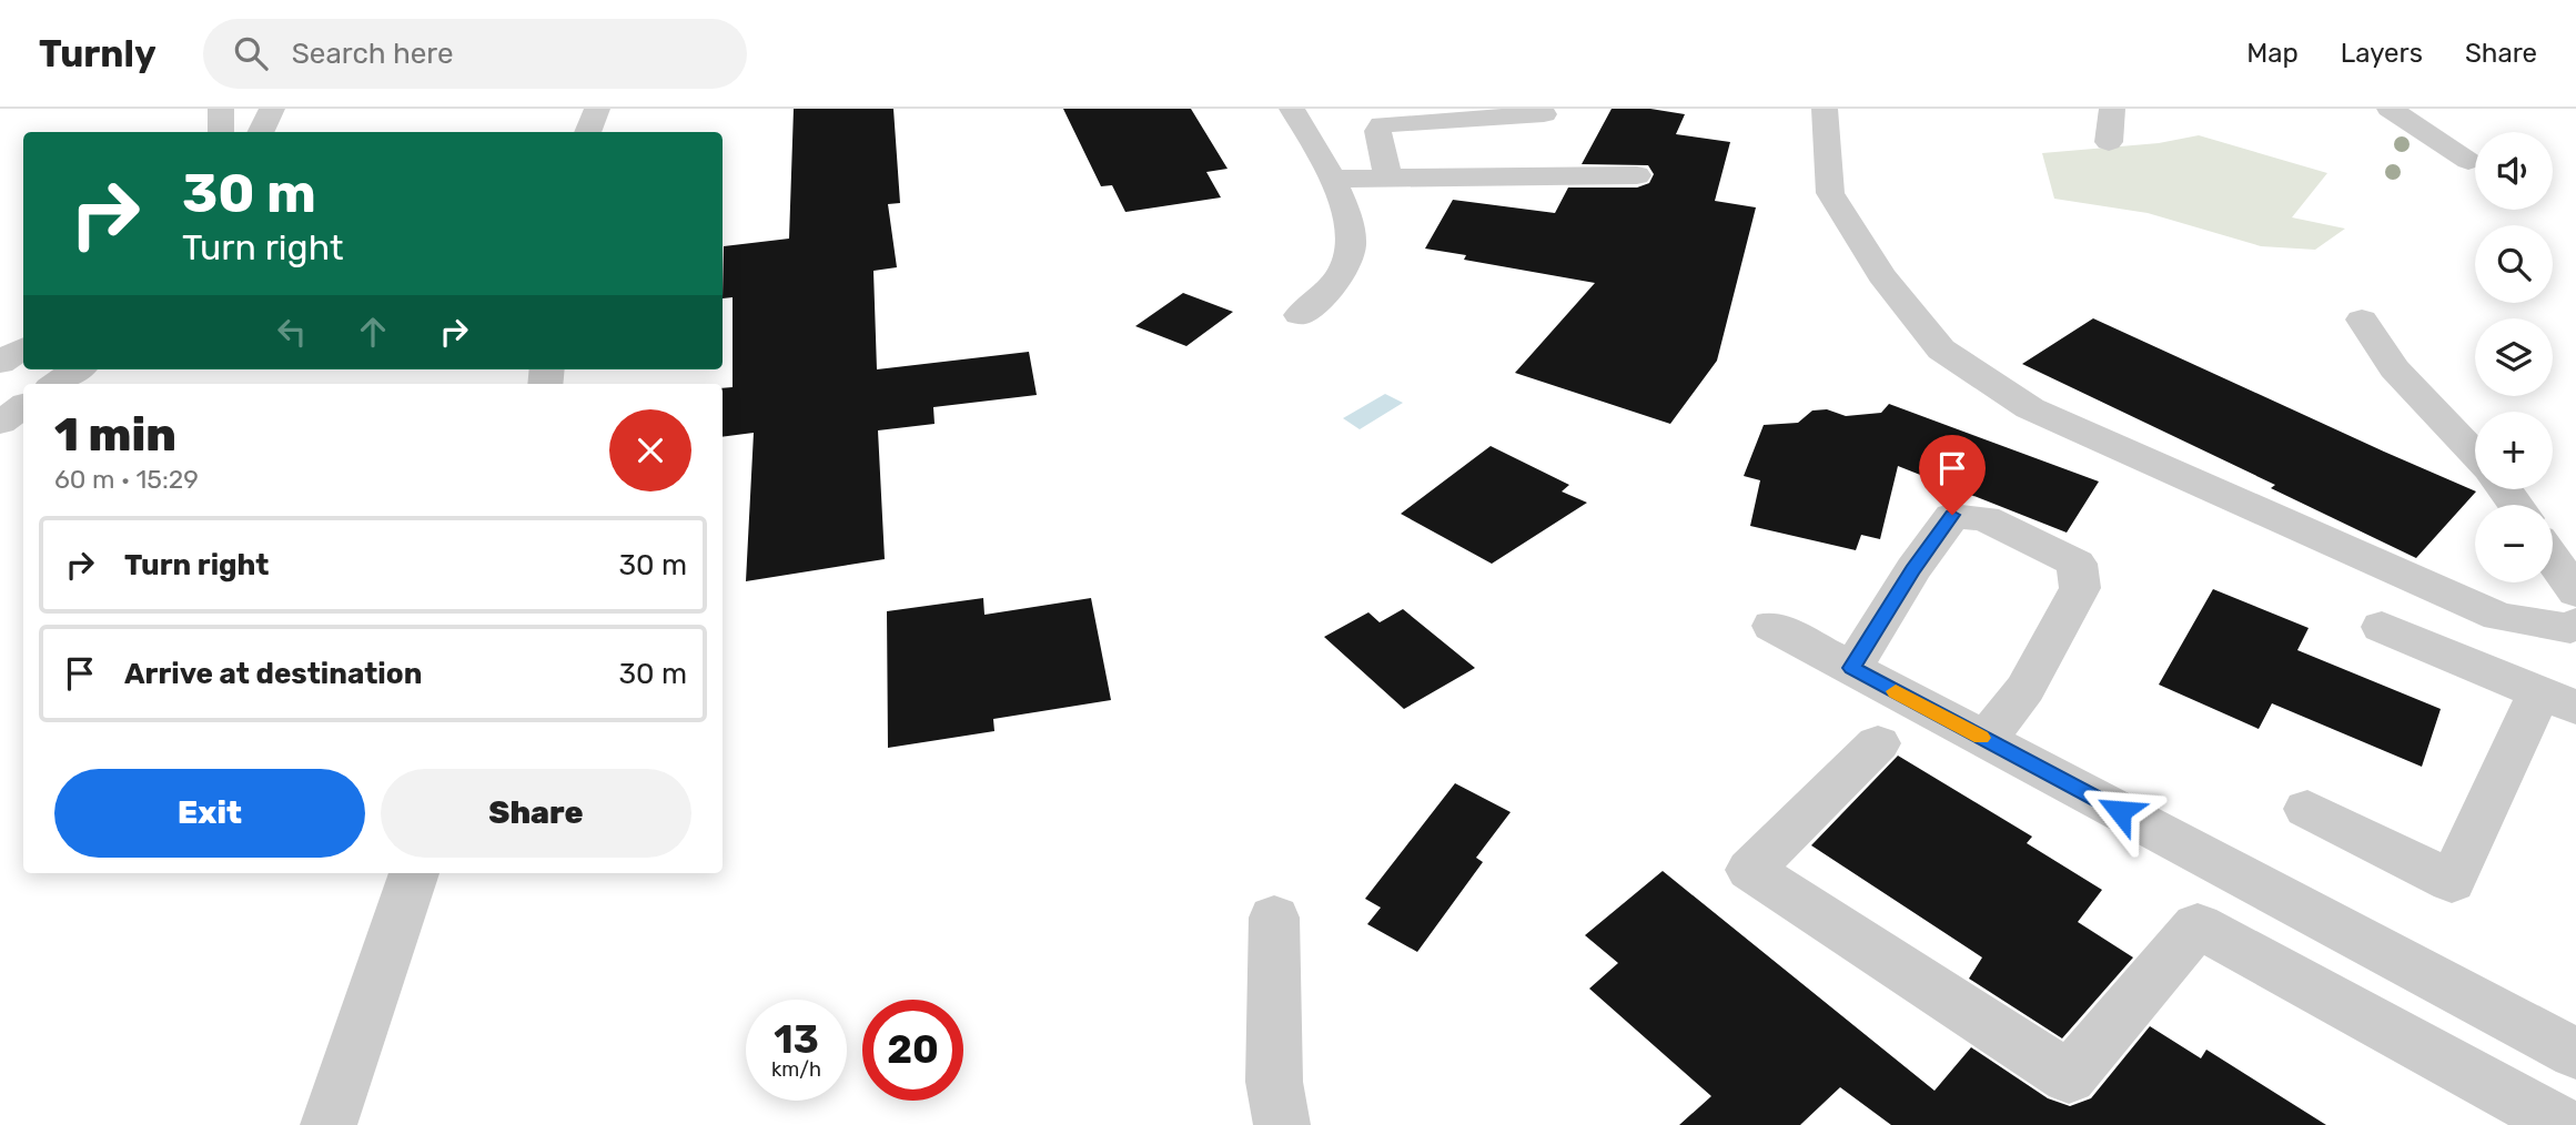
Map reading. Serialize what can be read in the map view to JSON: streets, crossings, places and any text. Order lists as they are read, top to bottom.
{
  "page": {
    "header": "Turnly",
    "search": "Search here",
    "nav": ["Map", "Layers", "Share"],
    "map_buttons": ["+", "−"],
    "turn": ["30 m", "Turn right"],
    "heading": ["1 min", "60 m · 15:29"],
    "list": [
      {
        "name": "Turn right",
        "value": "30 m"
      },
      {
        "name": "Arrive at destination",
        "value": "30 m"
      }
    ],
    "buttons": ["Exit", "Share"],
    "speed": "13 km/h",
    "limit": "20"
  }
}
